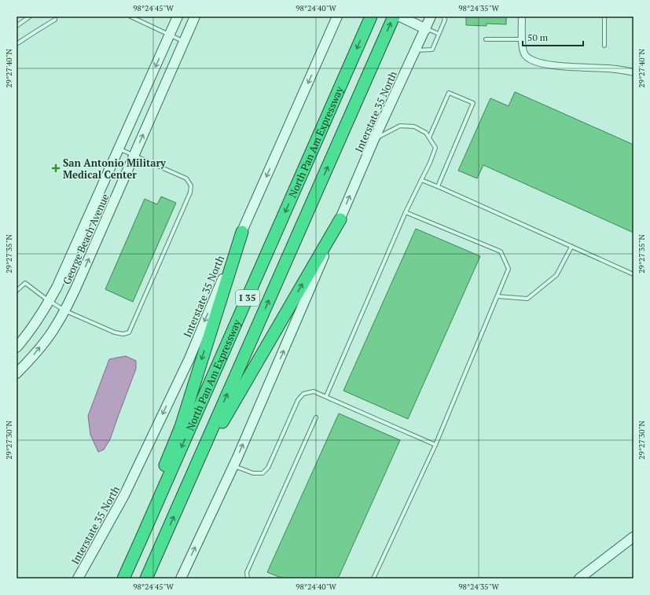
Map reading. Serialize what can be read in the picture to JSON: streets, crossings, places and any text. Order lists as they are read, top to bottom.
{
  "streets": {
    "highway": ["North Pan Am Expressway", "I 35"],
    "main road": ["Interstate 35 North", "George Beach Avenue"]
  },
  "places": {
    "health": ["San Antonio Military Medical Center"]
  },
  "scale_bar": "50 m",
  "coordinates": [
    "98°24'45\"W",
    "98°24'40\"W",
    "98°24'35\"W",
    "29°27'40\"N",
    "29°27'35\"N",
    "29°27'30\"N"
  ]
}
